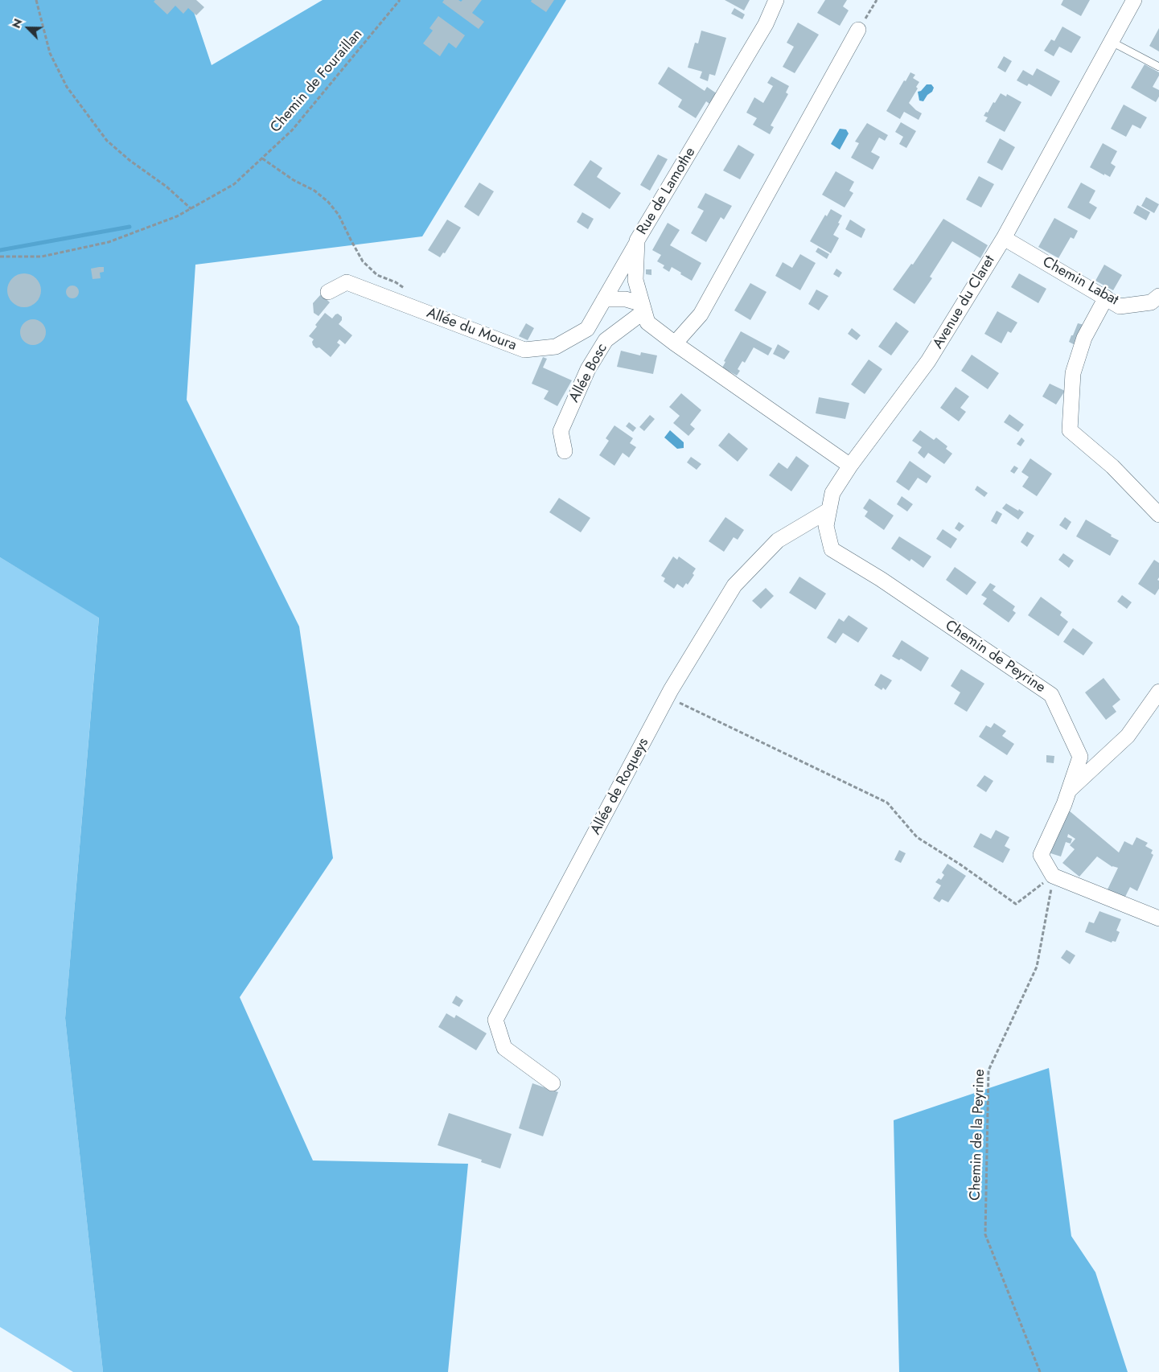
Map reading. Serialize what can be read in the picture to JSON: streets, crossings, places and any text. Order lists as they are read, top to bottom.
{
  "streets": {
    "street": [
      "Rue de Lamothe",
      "Chemin Labat",
      "Avenue du Claret",
      "Allée du Moura",
      "Allée Bosc",
      "Chemin de Peyrine",
      "Allée de Roqueys"
    ],
    "path": ["Chemin de Fouraillan", "Chemin de la Peyrine"]
  },
  "crossings": [
    ["Rue de Lamothe", "Avenue du Claret"],
    ["Rue de Lamothe", "Allée du Moura"],
    ["Rue de Lamothe", "Allée Bosc"],
    ["Chemin Labat", "Avenue du Claret"],
    ["Avenue du Claret", "Chemin de Peyrine"],
    ["Avenue du Claret", "Allée de Roqueys"],
    ["Chemin de Peyrine", "Chemin de la Peyrine"]
  ],
  "north": "top left"
}
